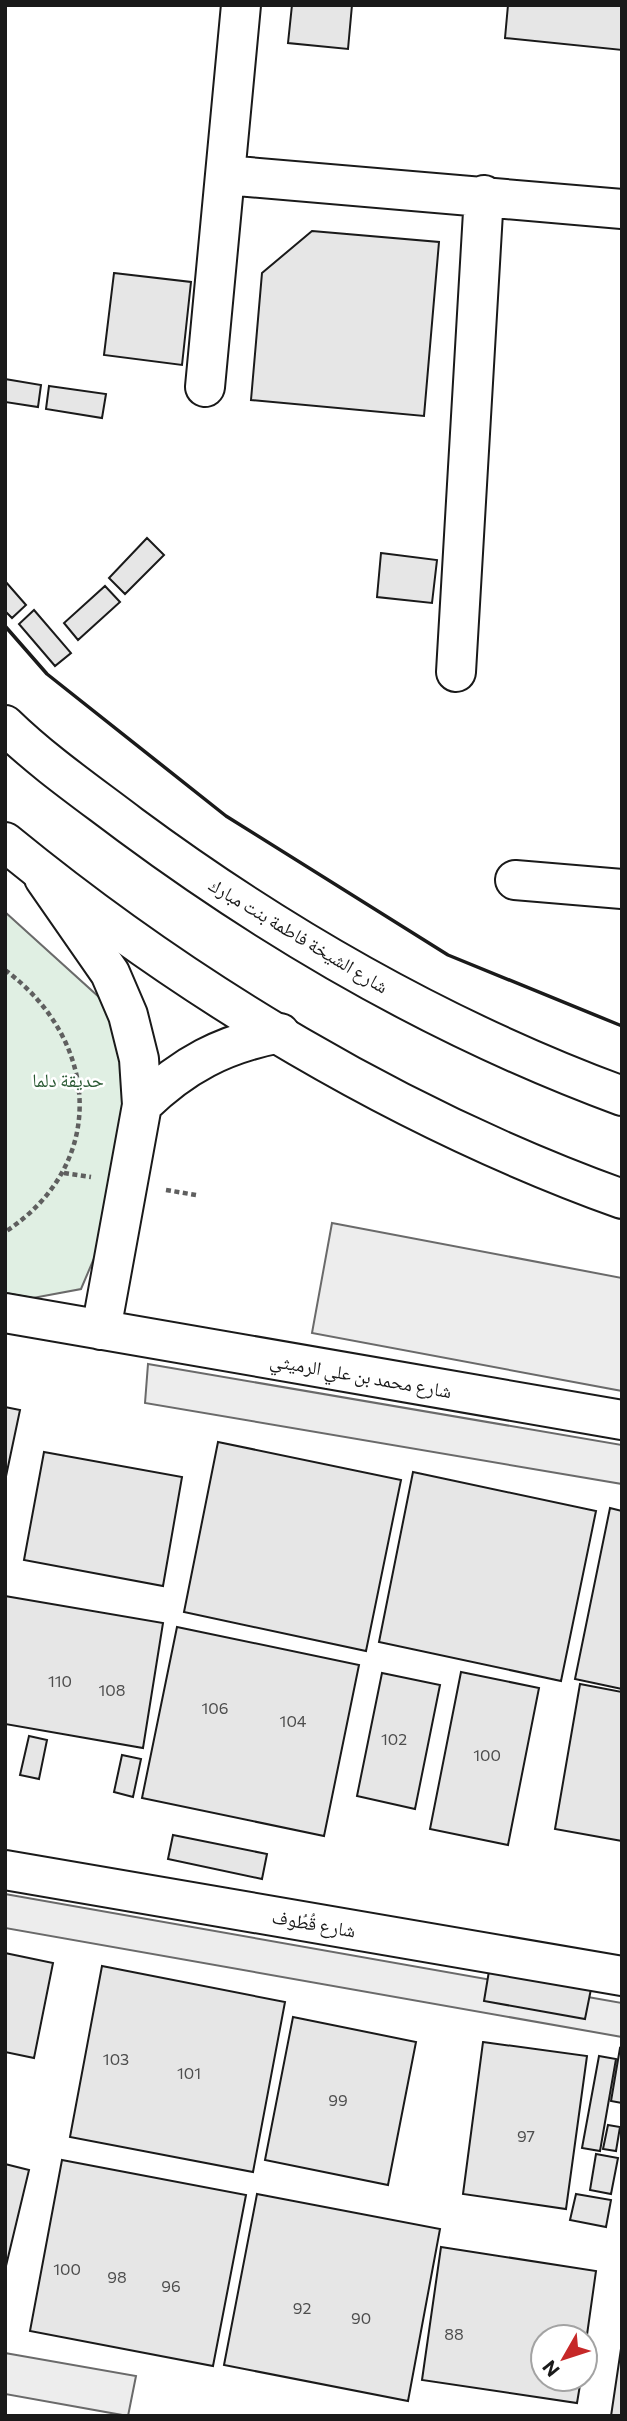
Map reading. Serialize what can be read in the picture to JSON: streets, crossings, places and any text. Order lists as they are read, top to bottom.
{
  "streets": {
    "street": ["شارع الشيخة فاطمة بنت مبارك", "شارع محمد بن علي الرميثي", "شارع قُطُوف"]
  },
  "parks": ["حديقة دلما"],
  "house_numbers": [
    "110",
    "108",
    "106",
    "104",
    "102",
    "100",
    "103",
    "101",
    "99",
    "97",
    "100",
    "98",
    "96",
    "92",
    "90",
    "88"
  ],
  "north": "bottom left"
}
